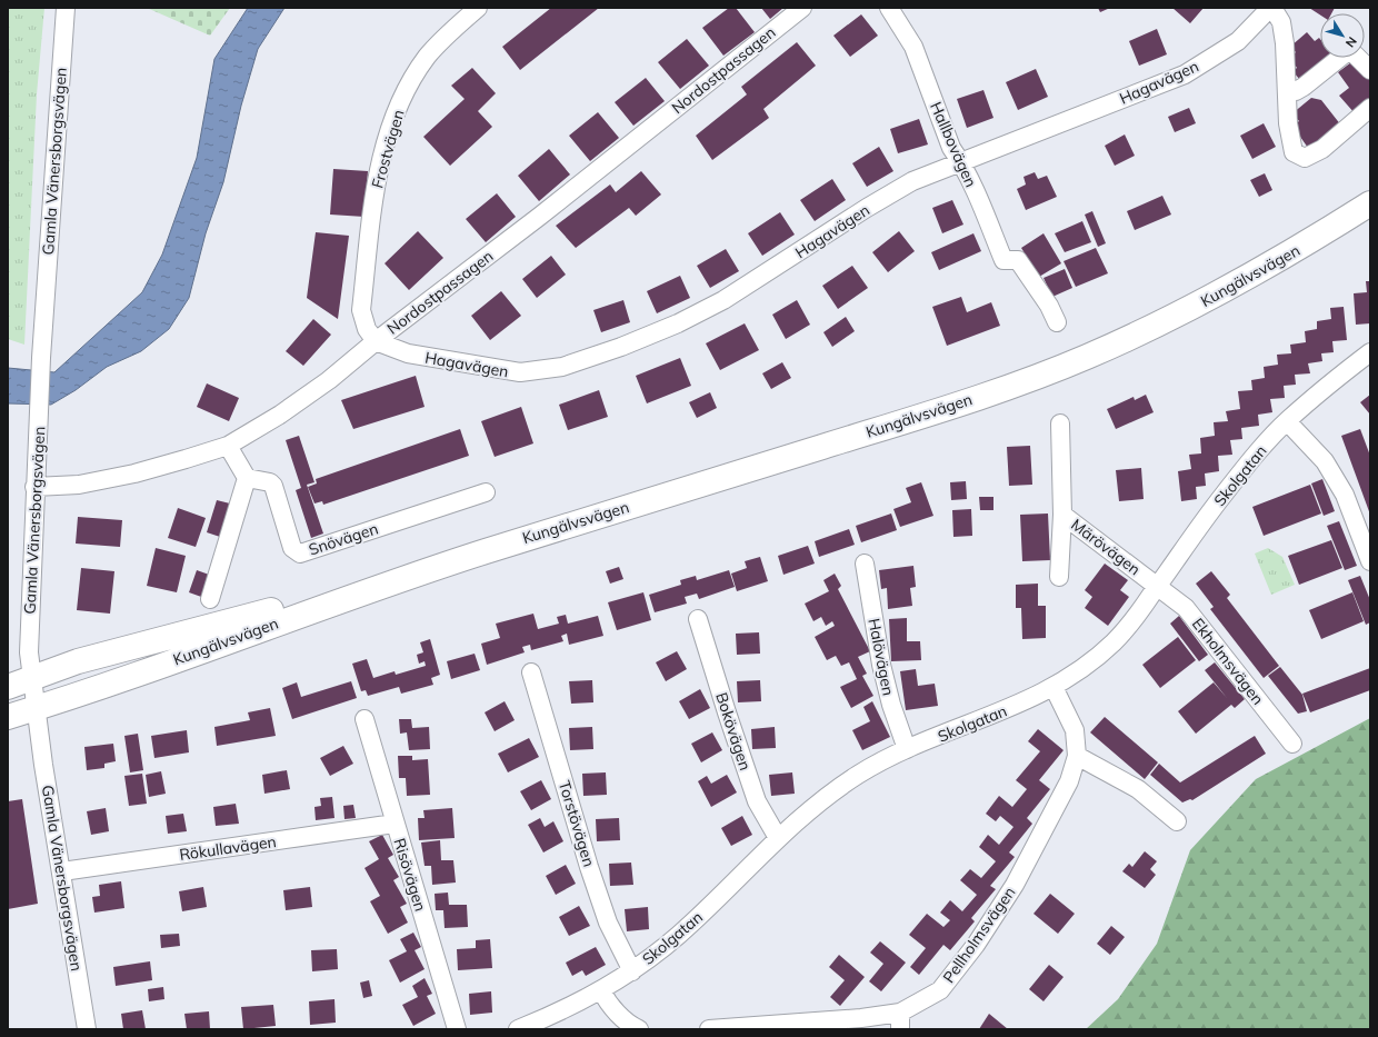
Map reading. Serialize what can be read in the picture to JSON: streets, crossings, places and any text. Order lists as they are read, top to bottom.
{
  "streets": {
    "main road": ["Kungälvsvägen"],
    "street": [
      "Nordostpassagen",
      "Hagavägen",
      "Hallbovägen",
      "Frostvägen",
      "Gamla Vänersborgsvägen",
      "Skolgatan",
      "Snövägen",
      "Märövägen",
      "Halövägen",
      "Ekholmsvägen",
      "Bokövägen",
      "Torstövägen",
      "Rökullavägen",
      "Risövägen",
      "Pellholmsvägen"
    ]
  },
  "crossings": [
    ["Nordostpassagen", "Hagavägen"],
    ["Nordostpassagen", "Frostvägen"],
    ["Nordostpassagen", "Gamla Vänersborgsvägen"],
    ["Hagavägen", "Hallbovägen"],
    ["Hagavägen", "Frostvägen"],
    ["Gamla Vänersborgsvägen", "Kungälvsvägen"],
    ["Gamla Vänersborgsvägen", "Rökullavägen"],
    ["Skolgatan", "Märövägen"],
    ["Skolgatan", "Halövägen"],
    ["Skolgatan", "Ekholmsvägen"],
    ["Skolgatan", "Bokövägen"],
    ["Skolgatan", "Torstövägen"],
    ["Skolgatan", "Pellholmsvägen"],
    ["Märövägen", "Ekholmsvägen"],
    ["Rökullavägen", "Risövägen"]
  ],
  "north": "bottom right"
}
